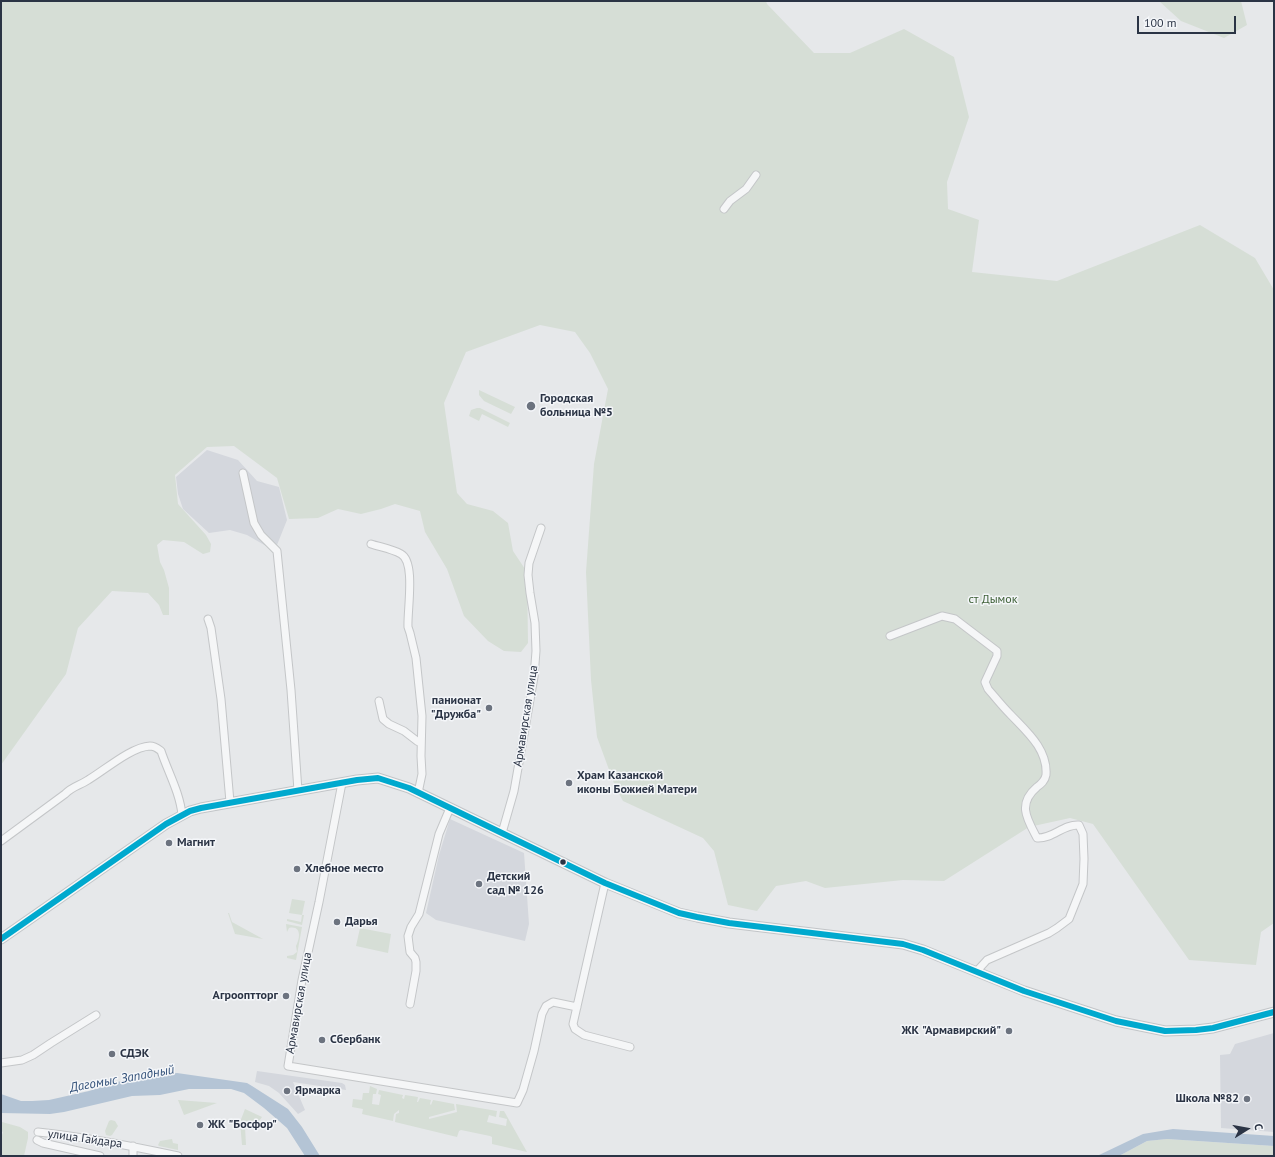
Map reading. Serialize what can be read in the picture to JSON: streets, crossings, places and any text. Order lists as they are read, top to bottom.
{
  "streets": {
    "street": ["Армавирская улица", "улица Гайдара"]
  },
  "water": ["Дагомыс Западный"],
  "parks": ["ст Дымок"],
  "places": [
    "Городская больница №5",
    "панионат \"Дружба\"",
    "Храм Казанской иконы Божией Матери",
    "Магнит",
    "Хлебное место",
    "Детский сад № 126",
    "Дарья",
    "Агрооптторг",
    "ЖК \"Армавирский\"",
    "Сбербанк",
    "СДЭК",
    "Ярмарка",
    "Школа №82",
    "ЖК \"Босфор\""
  ],
  "scale_bar": "100 m",
  "north": "right"
}
